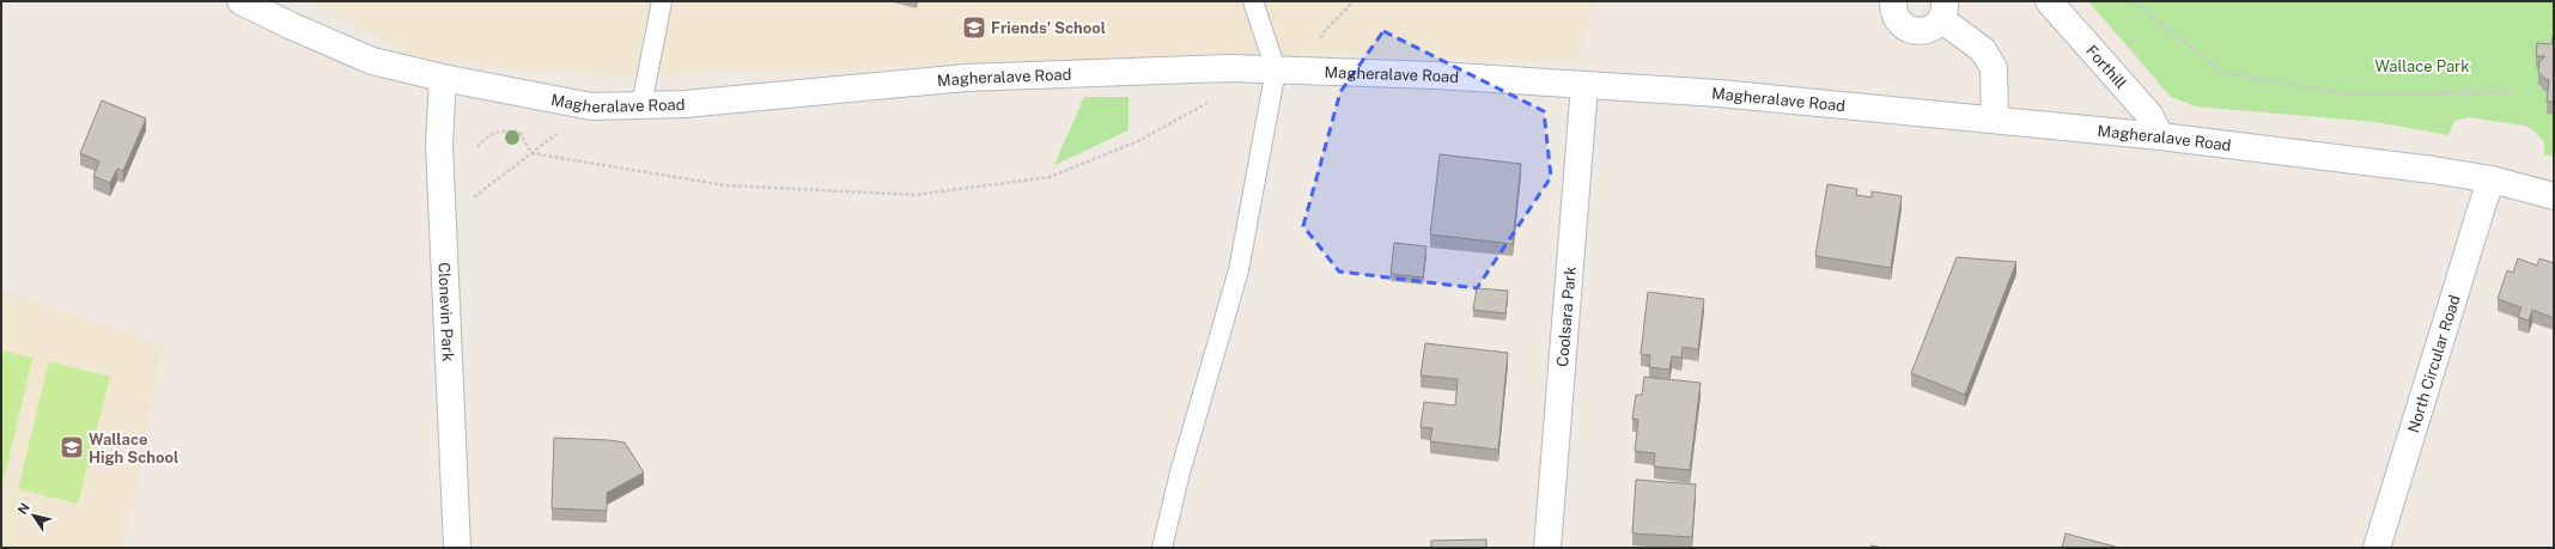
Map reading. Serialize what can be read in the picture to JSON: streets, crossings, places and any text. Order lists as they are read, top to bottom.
{
  "streets": {
    "street": [
      "Forthill",
      "Magheralave Road",
      "Clonevin Park",
      "Coolsara Park",
      "North Circular Road"
    ]
  },
  "crossings": [
    ["Forthill", "Magheralave Road"],
    ["Magheralave Road", "Clonevin Park"],
    ["Magheralave Road", "Coolsara Park"],
    ["Magheralave Road", "North Circular Road"]
  ],
  "parks": ["Wallace Park"],
  "places": {
    "school or university": ["Friends' School", "Wallace High School"]
  },
  "north": "top left"
}
